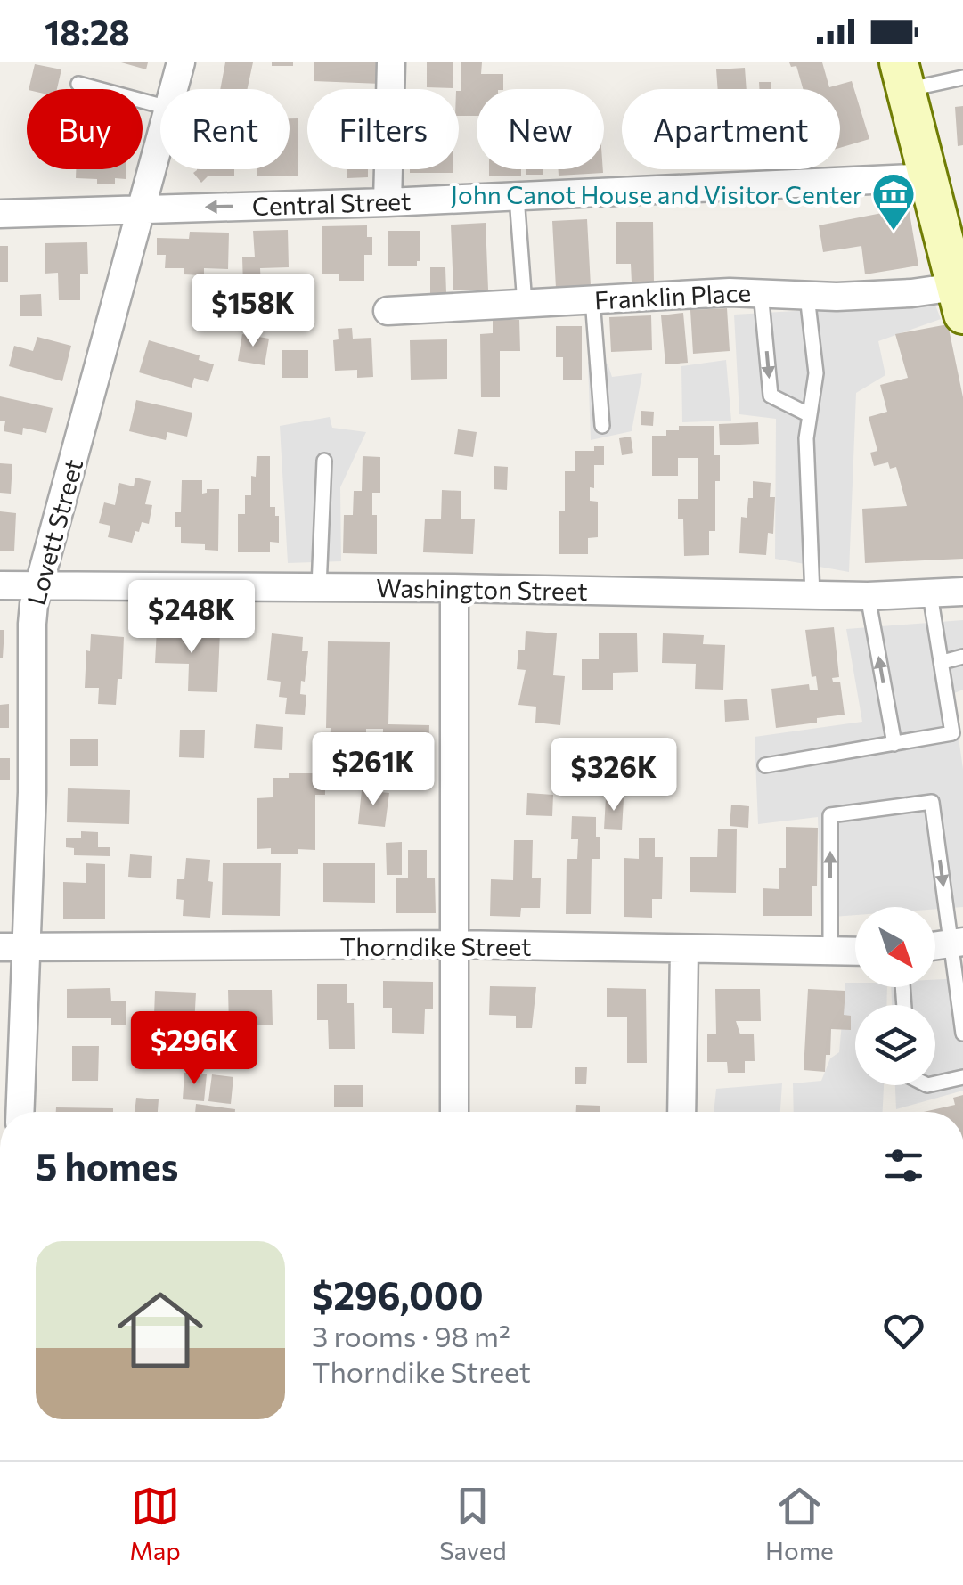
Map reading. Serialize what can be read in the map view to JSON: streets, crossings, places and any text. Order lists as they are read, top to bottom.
{
  "streets": {
    "street": [
      "Central Street",
      "Franklin Place",
      "Lovett Street",
      "Washington Street",
      "Thorndike Street"
    ]
  },
  "crossings": [
    ["Central Street", "Lovett Street"],
    ["Lovett Street", "Washington Street"],
    ["Lovett Street", "Thorndike Street"]
  ],
  "places": {
    "museum": ["John Canot House and Visitor Center"]
  },
  "north": "bottom right",
  "page": {
    "status": "18:28",
    "chip": [
      "Buy",
      "Rent",
      "Filters",
      "New",
      "Apartment"
    ],
    "price": [
      "$158K",
      "$248K",
      "$261K",
      "$326K",
      "$296K"
    ],
    "heading": "5 homes",
    "list": [
      {
        "name": "$296,000",
        "note": "3 rooms · 98 m² · Thorndike Street"
      }
    ],
    "tabs": ["Map", "Saved", "Home"]
  }
}
